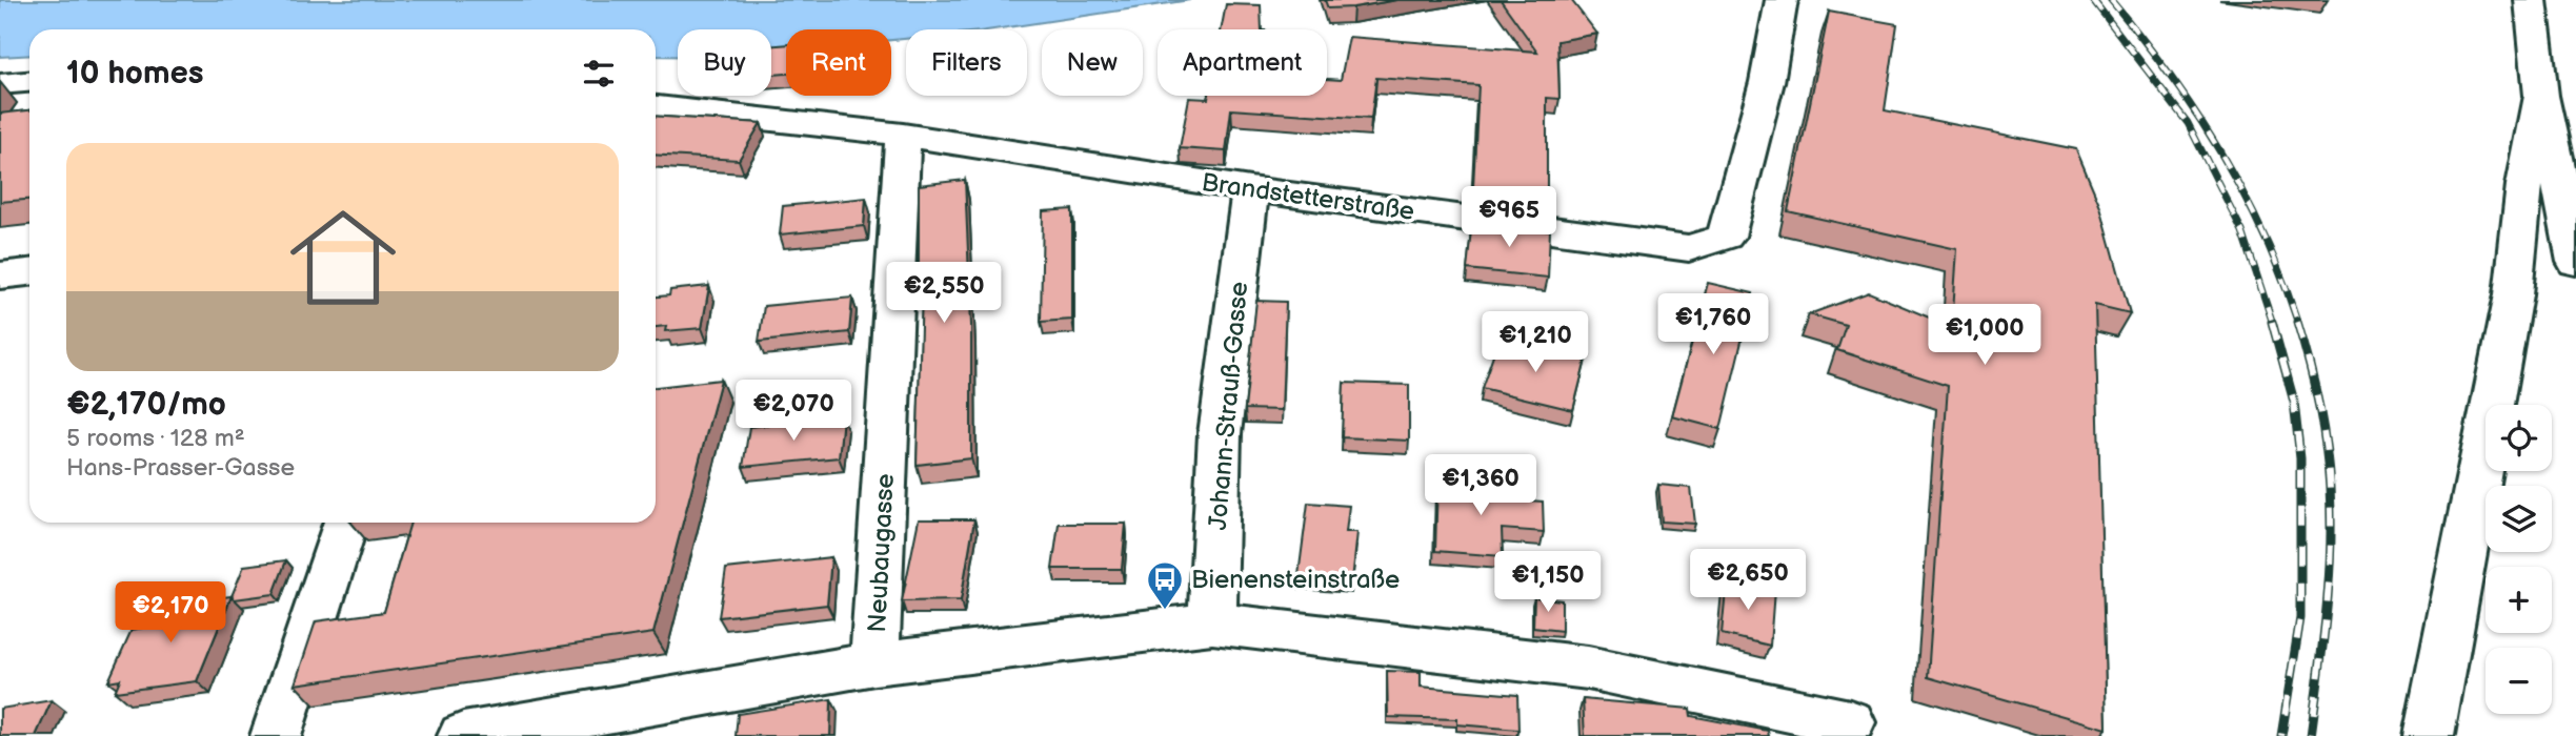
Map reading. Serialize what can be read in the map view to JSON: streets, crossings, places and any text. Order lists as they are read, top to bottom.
{
  "streets": {
    "main road": ["Brandstetterstraße", "Johann-Strauß-Gasse", "Neubaugasse"]
  },
  "crossings": [
    ["Brandstetterstraße", "Johann-Strauß-Gasse"],
    ["Brandstetterstraße", "Neubaugasse"]
  ],
  "places": {
    "bus stop": ["Bienensteinstraße"]
  },
  "page": {
    "chip": [
      "Buy",
      "Rent",
      "Filters",
      "New",
      "Apartment"
    ],
    "heading": "10 homes",
    "list": [
      {
        "name": "€2,170/mo",
        "note": "5 rooms · 128 m² · Hans-Prasser-Gasse"
      }
    ],
    "price": [
      "€965",
      "€2,550",
      "€1,760",
      "€1,000",
      "€1,210",
      "€2,070",
      "€1,360",
      "€2,650",
      "€1,150",
      "€2,170"
    ],
    "map_buttons": ["+", "−"]
  }
}
